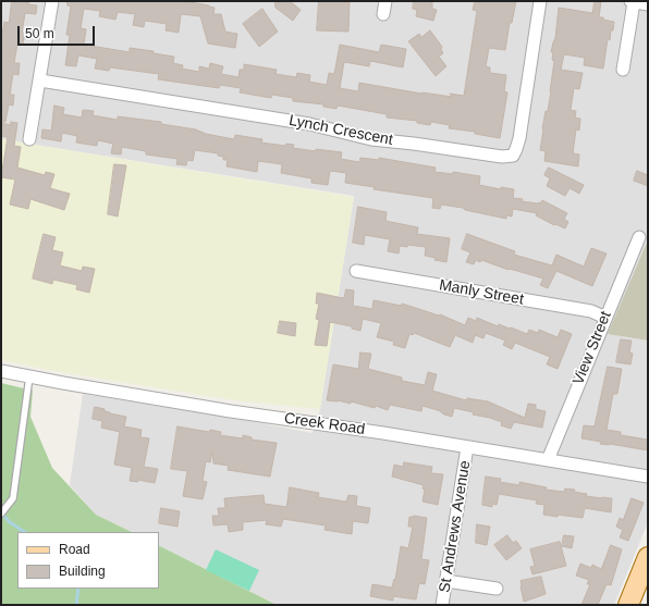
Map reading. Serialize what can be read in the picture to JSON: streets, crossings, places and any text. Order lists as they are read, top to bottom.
{
  "streets": {
    "street": [
      "Lynch Crescent",
      "Manly Street",
      "View Street",
      "Creek Road",
      "St Andrews Avenue"
    ]
  },
  "crossings": [
    ["Manly Street", "View Street"],
    ["View Street", "Creek Road"],
    ["Creek Road", "St Andrews Avenue"]
  ],
  "legend": ["Road", "Building"],
  "scale_bar": "50 m"
}
